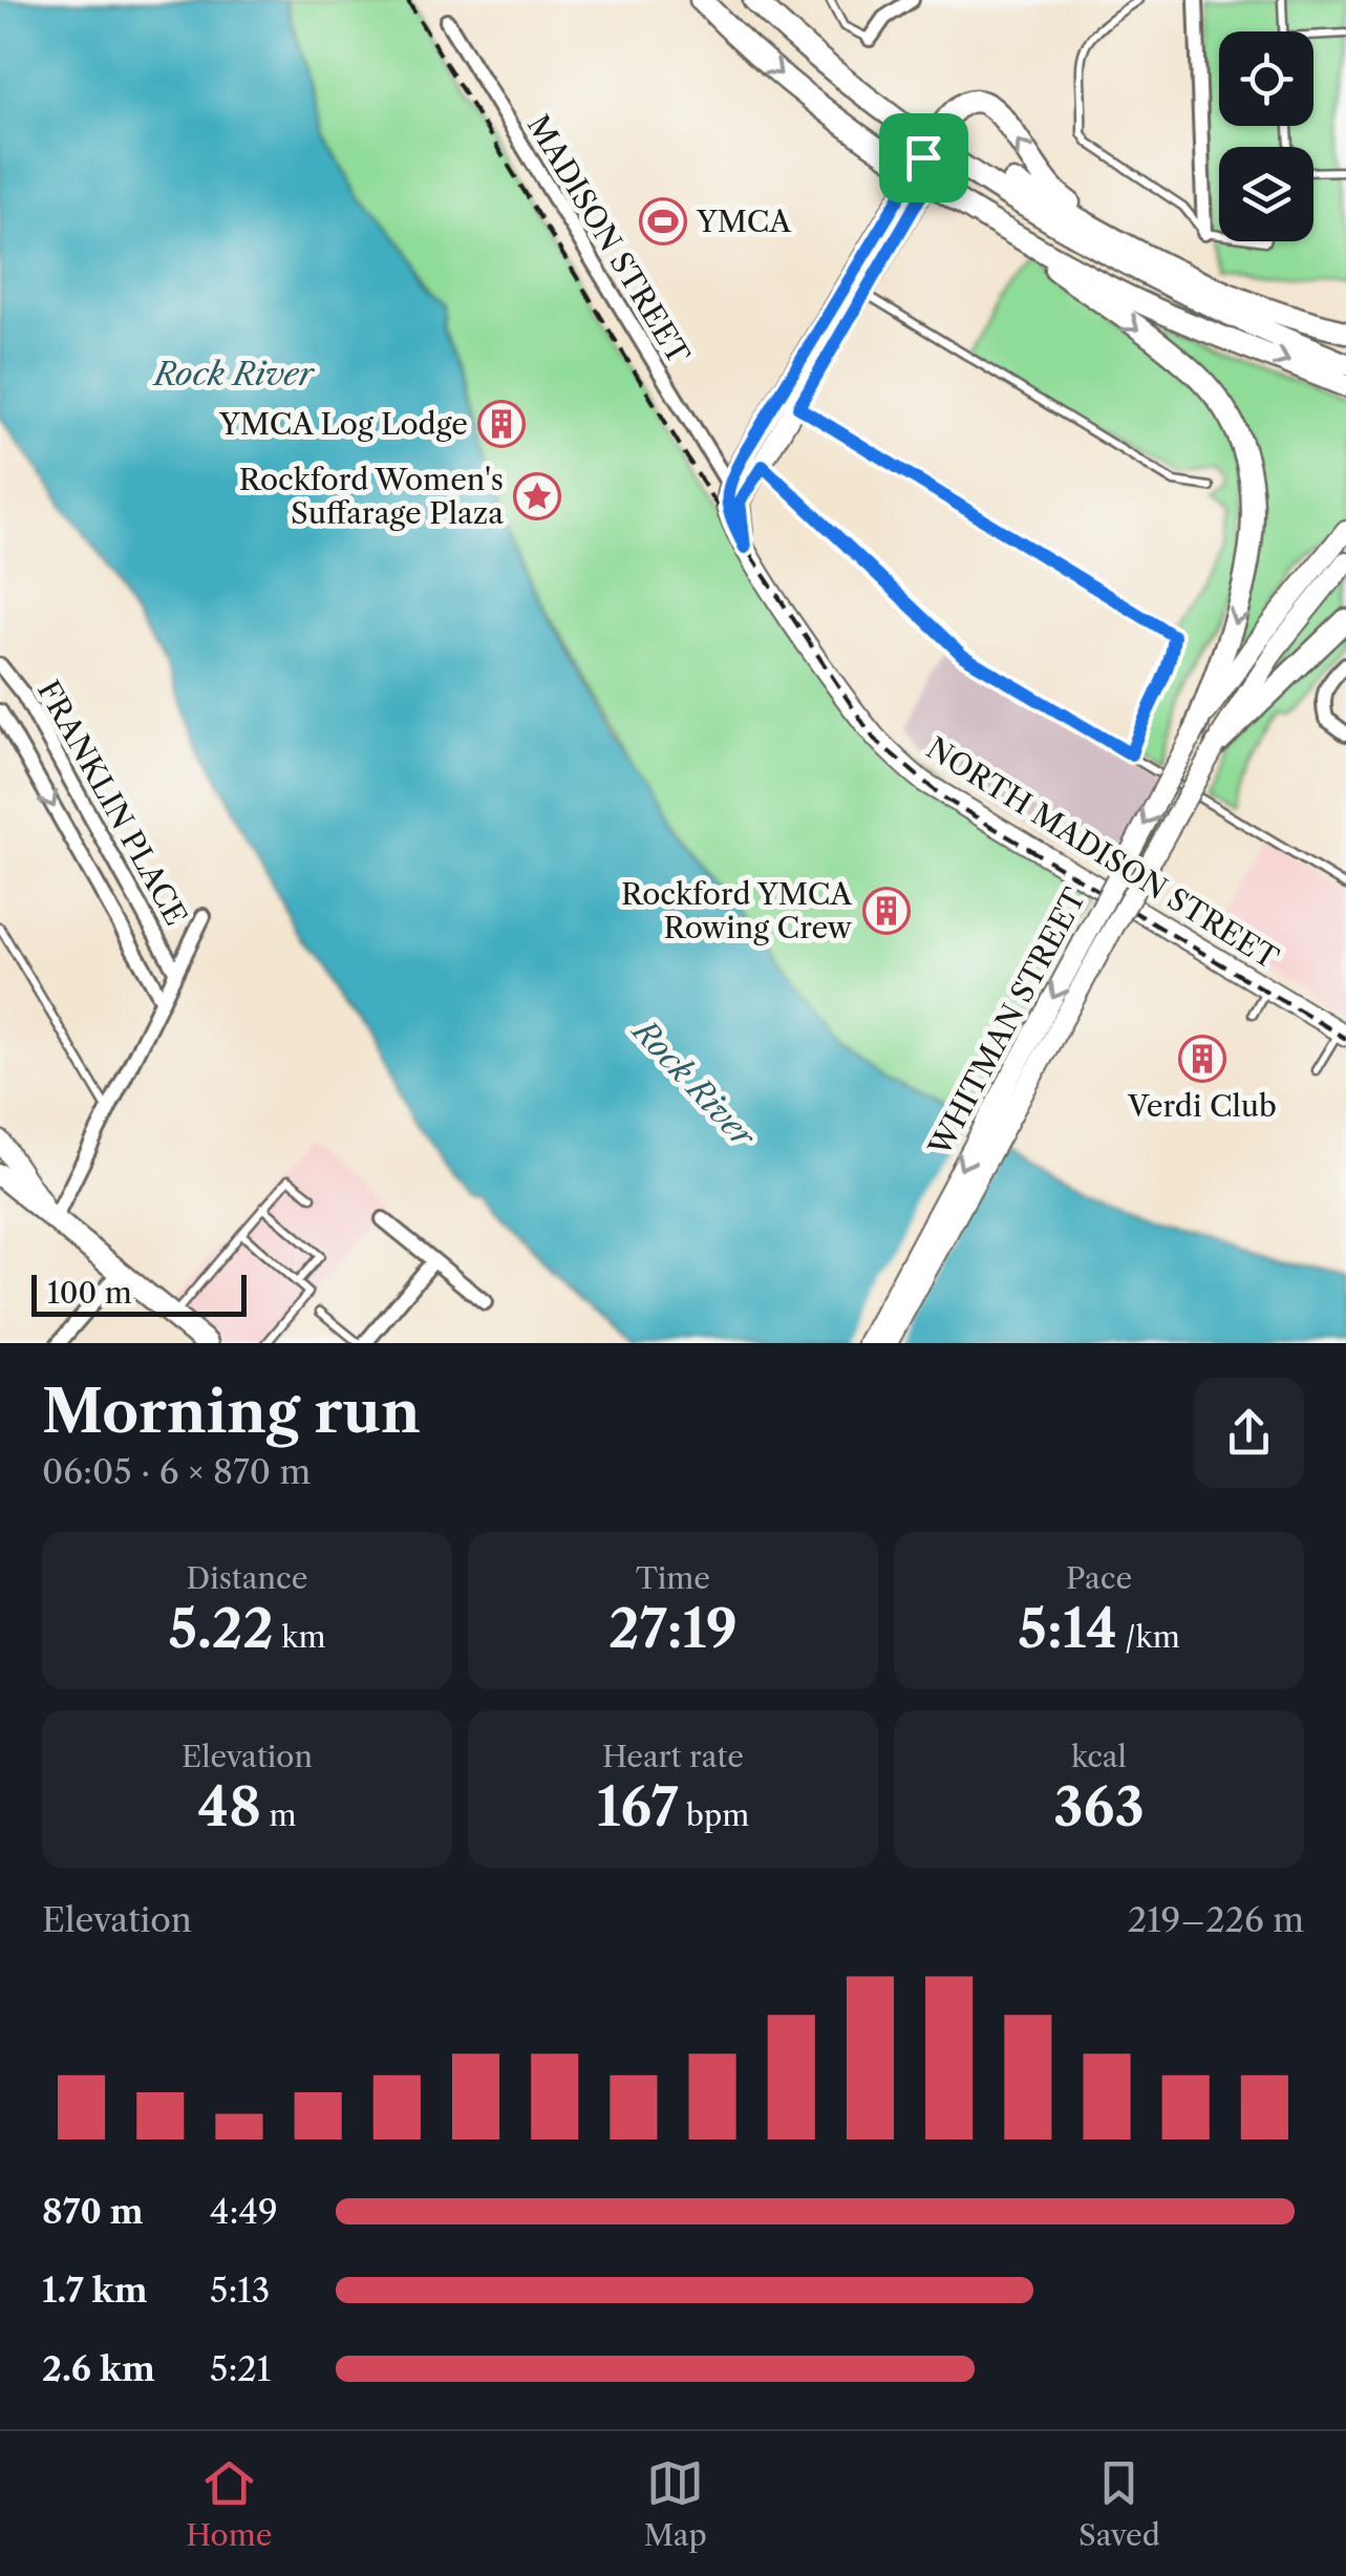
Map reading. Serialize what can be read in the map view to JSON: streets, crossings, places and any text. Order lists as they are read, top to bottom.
{
  "streets": {
    "main road": ["NORTH MADISON STREET", "WHITMAN STREET"],
    "street": ["MADISON STREET", "FRANKLIN PLACE"]
  },
  "crossings": [
    ["MADISON STREET", "NORTH MADISON STREET"]
  ],
  "water": ["Rock River"],
  "places": {
    "sports": ["YMCA"],
    "building": ["YMCA Log Lodge", "Rockford YMCA Rowing Crew", "Verdi Club"],
    "place": ["Rockford Women's Suffarage Plaza"]
  },
  "scale_bar": "100 m",
  "page": {
    "scale": "100 m",
    "heading": ["Morning run", "06:05 · 6 × 870 m"],
    "stats": [
      ["Distance", "5.22 km"],
      ["Time", "27:19"],
      ["Pace", "5:14 /km"],
      ["Elevation", "48 m"],
      ["Heart rate", "167 bpm"],
      ["kcal", "363"]
    ],
    "chart": ["Elevation", "219–226 m"],
    "list": [
      {
        "name": "870 m",
        "note": "4:49"
      },
      {
        "name": "1.7 km",
        "note": "5:13"
      },
      {
        "name": "2.6 km",
        "note": "5:21"
      }
    ],
    "tabs": ["Home", "Map", "Saved"]
  }
}
